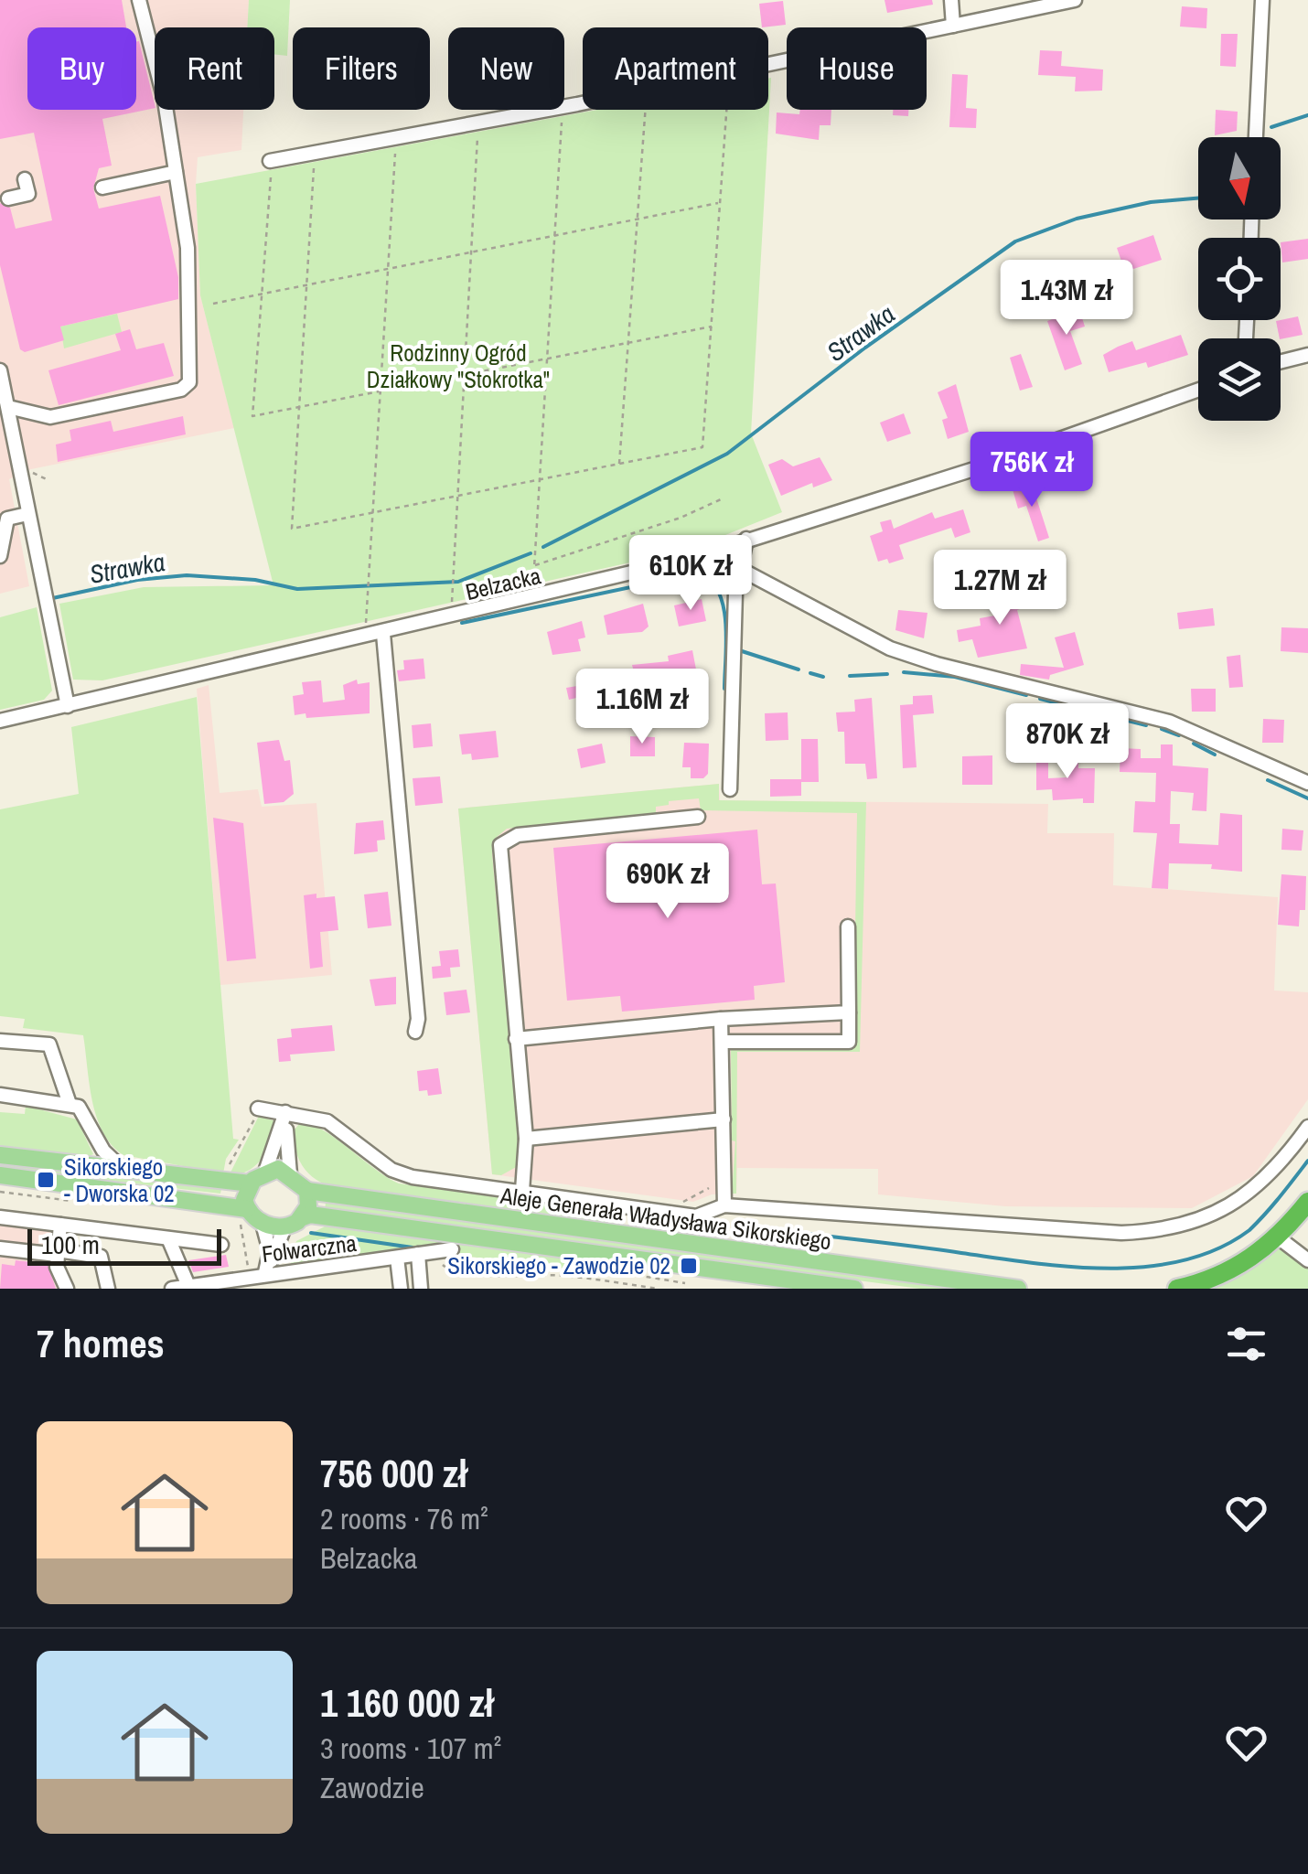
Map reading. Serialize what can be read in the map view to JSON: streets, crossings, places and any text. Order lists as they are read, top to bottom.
{
  "streets": {
    "main road": ["Aleje Generała Władysława Sikorskiego"],
    "street": ["Belzacka", "Folwarczna"]
  },
  "water": ["Strawka"],
  "parks": ["Rodzinny Ogród Działkowy \"Stokrotka\""],
  "places": {
    "transit": ["Sikorskiego - Dworska 02", "Sikorskiego - Zawodzie 02"]
  },
  "scale_bar": "100 m",
  "north": "bottom",
  "page": {
    "chip": [
      "Buy",
      "Rent",
      "Filters",
      "New",
      "Apartment",
      "House"
    ],
    "price": [
      "1.43M zł",
      "756K zł",
      "610K zł",
      "1.27M zł",
      "1.16M zł",
      "870K zł",
      "690K zł"
    ],
    "scale": "100 m",
    "heading": "7 homes",
    "list": [
      {
        "name": "756 000 zł",
        "note": "2 rooms · 76 m² · Belzacka"
      },
      {
        "name": "1 160 000 zł",
        "note": "3 rooms · 107 m² · Zawodzie"
      }
    ]
  }
}
